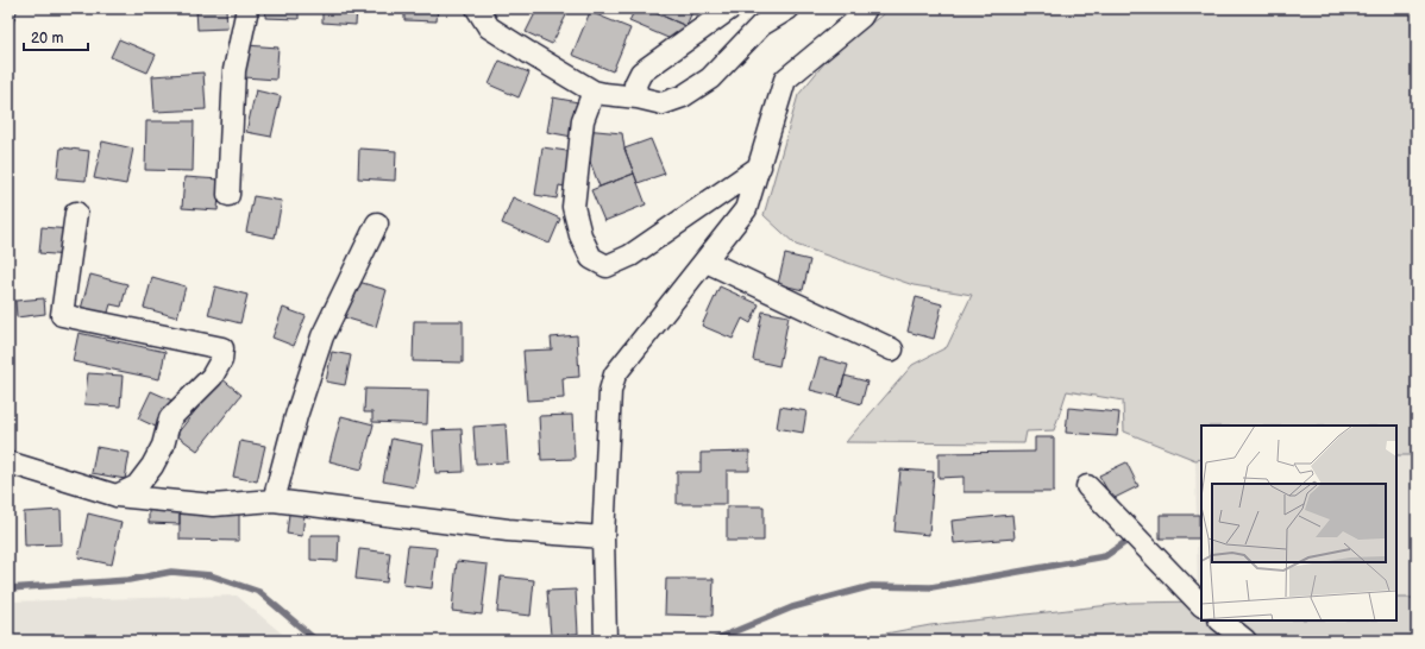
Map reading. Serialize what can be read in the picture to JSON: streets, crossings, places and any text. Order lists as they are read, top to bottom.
{
  "scale_bar": "20 m"
}
